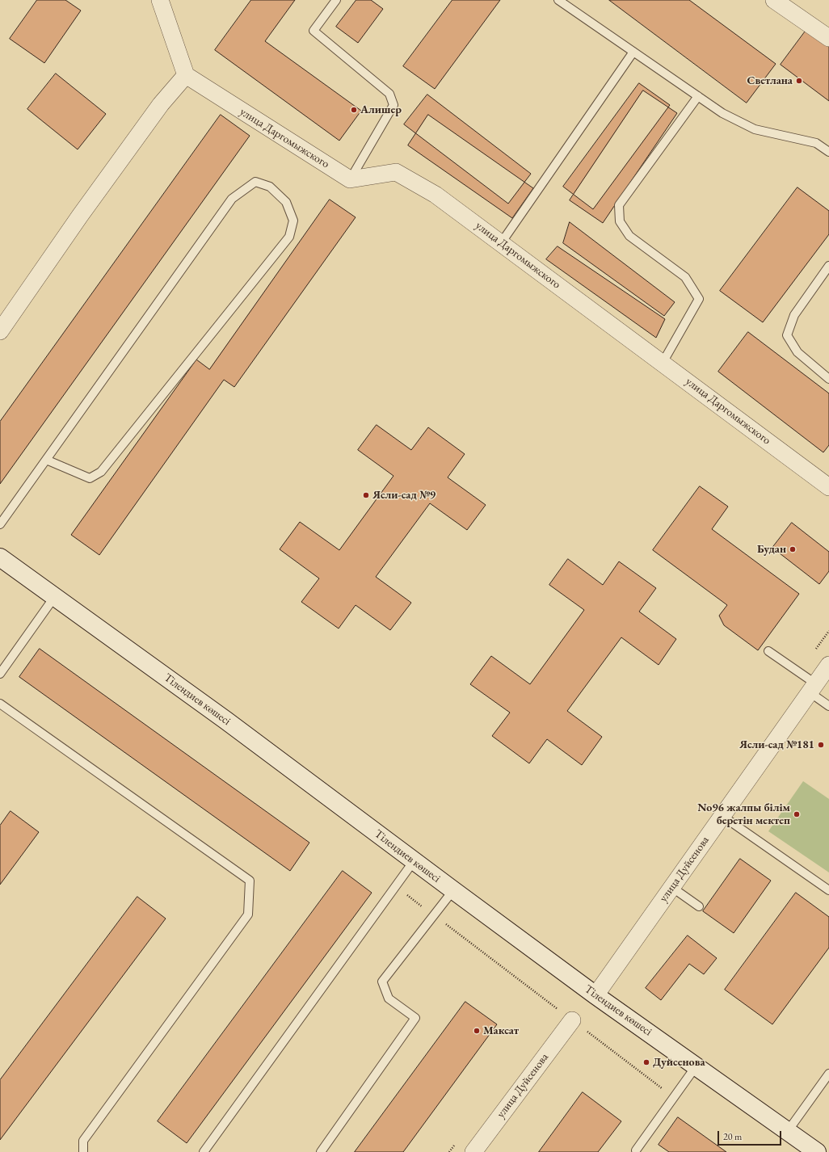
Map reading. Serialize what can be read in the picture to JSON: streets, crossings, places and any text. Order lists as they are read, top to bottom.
{
  "streets": {
    "street": ["улица Даргомыжского", "Тілендиев көшесі", "улица Дуйсенова"]
  },
  "crossings": [
    ["Тілендиев көшесі", "улица Дуйсенова"]
  ],
  "places": [
    "Светлана",
    "Алишер",
    "Ясли-сад №9",
    "Будан",
    "Ясли-сад №181",
    "No96 жалпы білім беретін мектеп",
    "Максат",
    "Дуйсенова"
  ],
  "scale_bar": "20 m"
}
